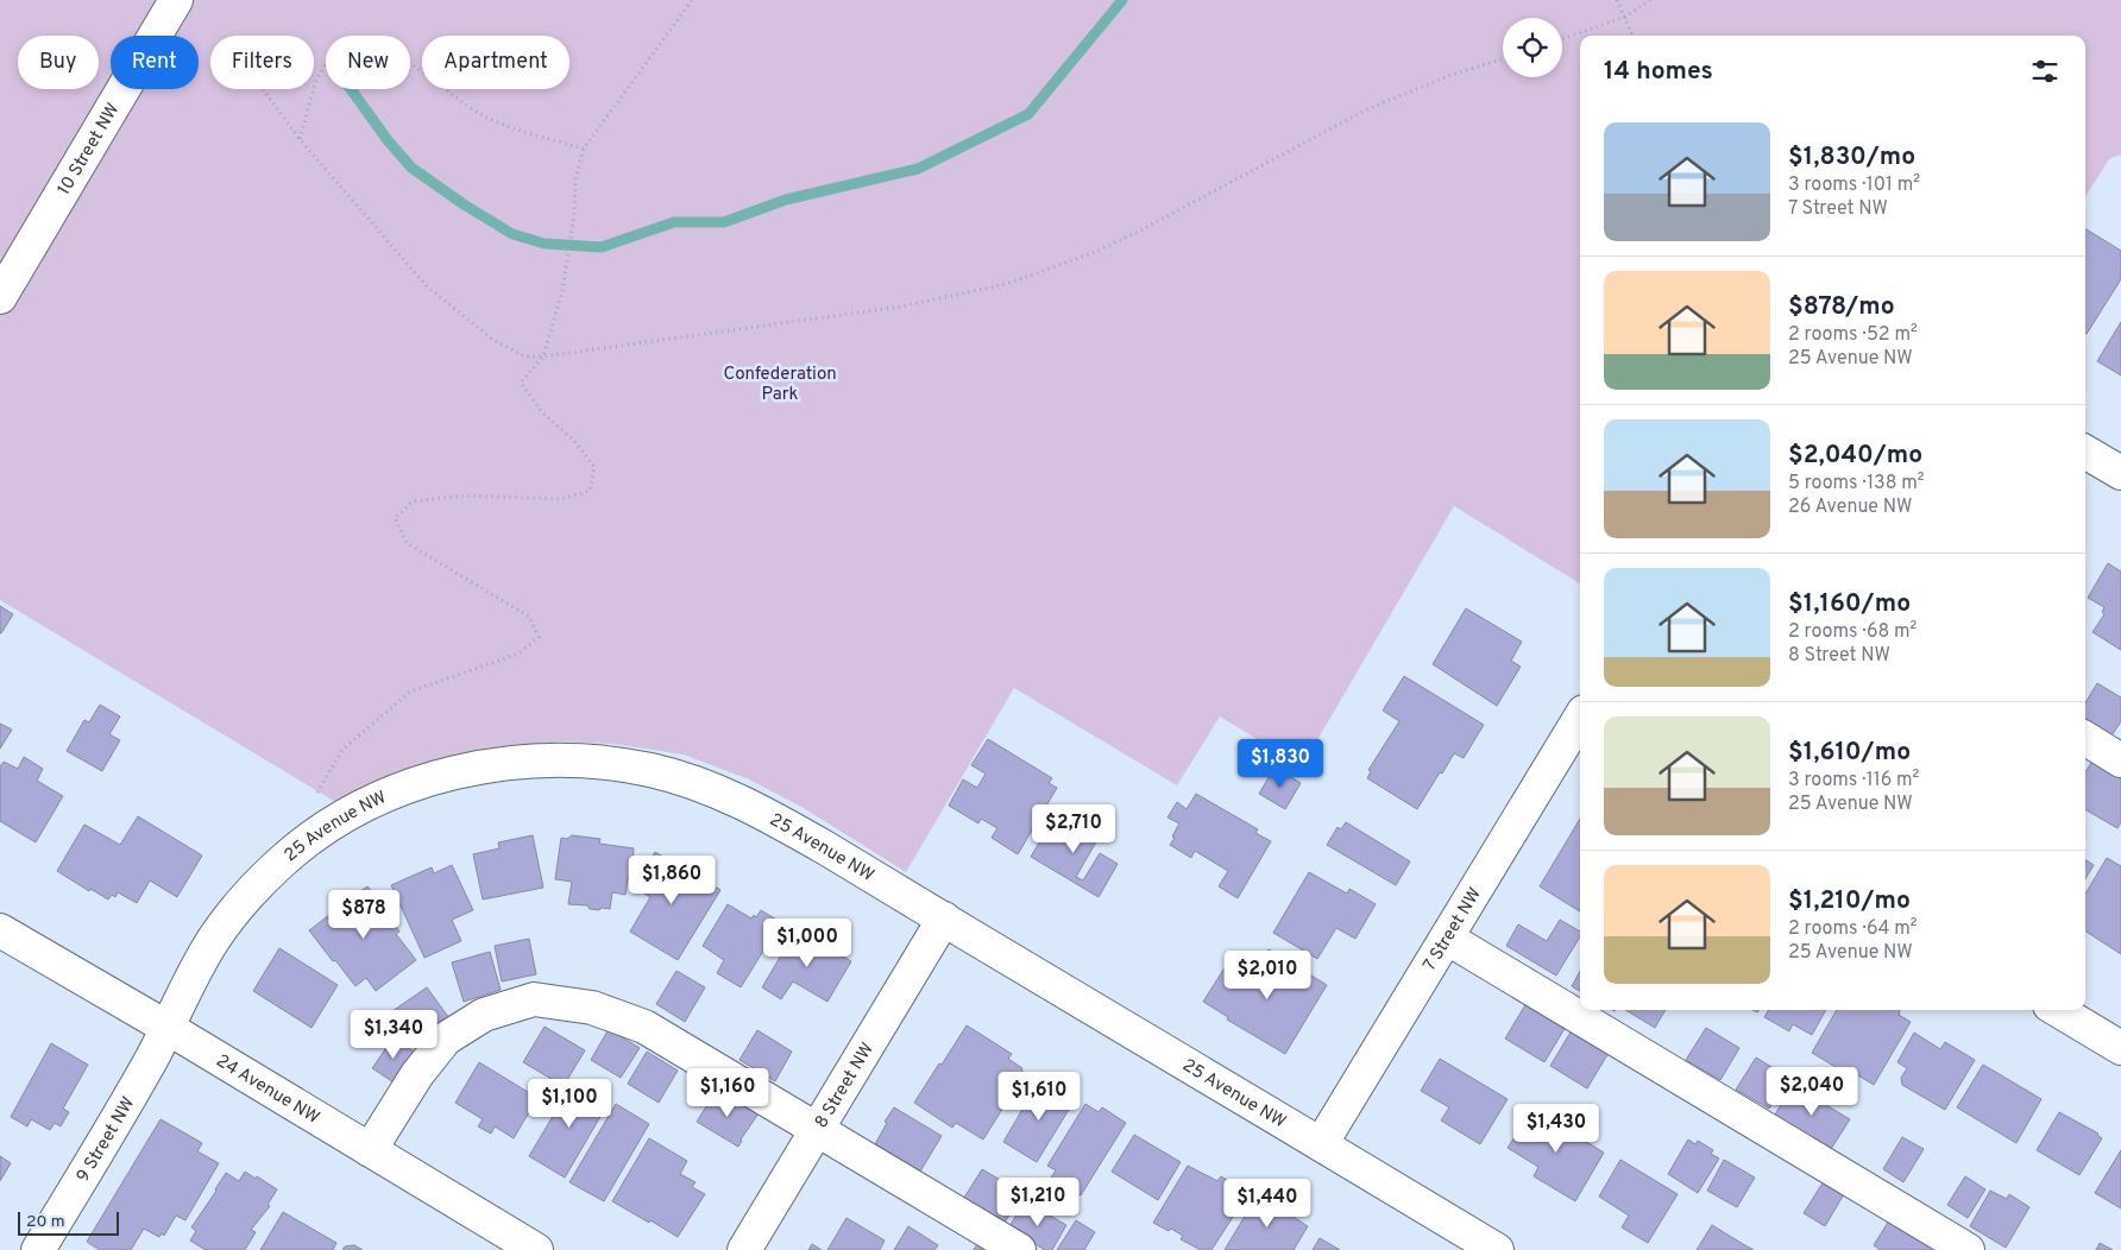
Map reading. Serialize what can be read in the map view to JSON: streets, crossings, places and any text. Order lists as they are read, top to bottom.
{
  "streets": {
    "street": [
      "10 Street NW",
      "25 Avenue NW",
      "7 Street NW",
      "8 Street NW",
      "24 Avenue NW",
      "9 Street NW"
    ]
  },
  "crossings": [
    ["25 Avenue NW", "7 Street NW"],
    ["25 Avenue NW", "8 Street NW"],
    ["25 Avenue NW", "24 Avenue NW"],
    ["25 Avenue NW", "9 Street NW"],
    ["24 Avenue NW", "9 Street NW"]
  ],
  "parks": ["Confederation Park"],
  "scale_bar": "20 m",
  "page": {
    "chip": [
      "Buy",
      "Rent",
      "Filters",
      "New",
      "Apartment"
    ],
    "heading": "14 homes",
    "list": [
      {
        "name": "$1,830/mo",
        "note": "3 rooms · 101 m² · 7 Street NW"
      },
      {
        "name": "$878/mo",
        "note": "2 rooms · 52 m² · 25 Avenue NW"
      },
      {
        "name": "$2,040/mo",
        "note": "5 rooms · 138 m² · 26 Avenue NW"
      },
      {
        "name": "$1,160/mo",
        "note": "2 rooms · 68 m² · 8 Street NW"
      },
      {
        "name": "$1,610/mo",
        "note": "3 rooms · 116 m² · 25 Avenue NW"
      },
      {
        "name": "$1,210/mo",
        "note": "2 rooms · 64 m² · 25 Avenue NW"
      }
    ],
    "price": [
      "$1,830",
      "$2,710",
      "$1,860",
      "$878",
      "$1,000",
      "$2,010",
      "$1,340",
      "$2,040",
      "$1,160",
      "$1,610",
      "$1,100",
      "$1,430",
      "$1,210",
      "$1,440"
    ],
    "scale": "20 m"
  }
}
